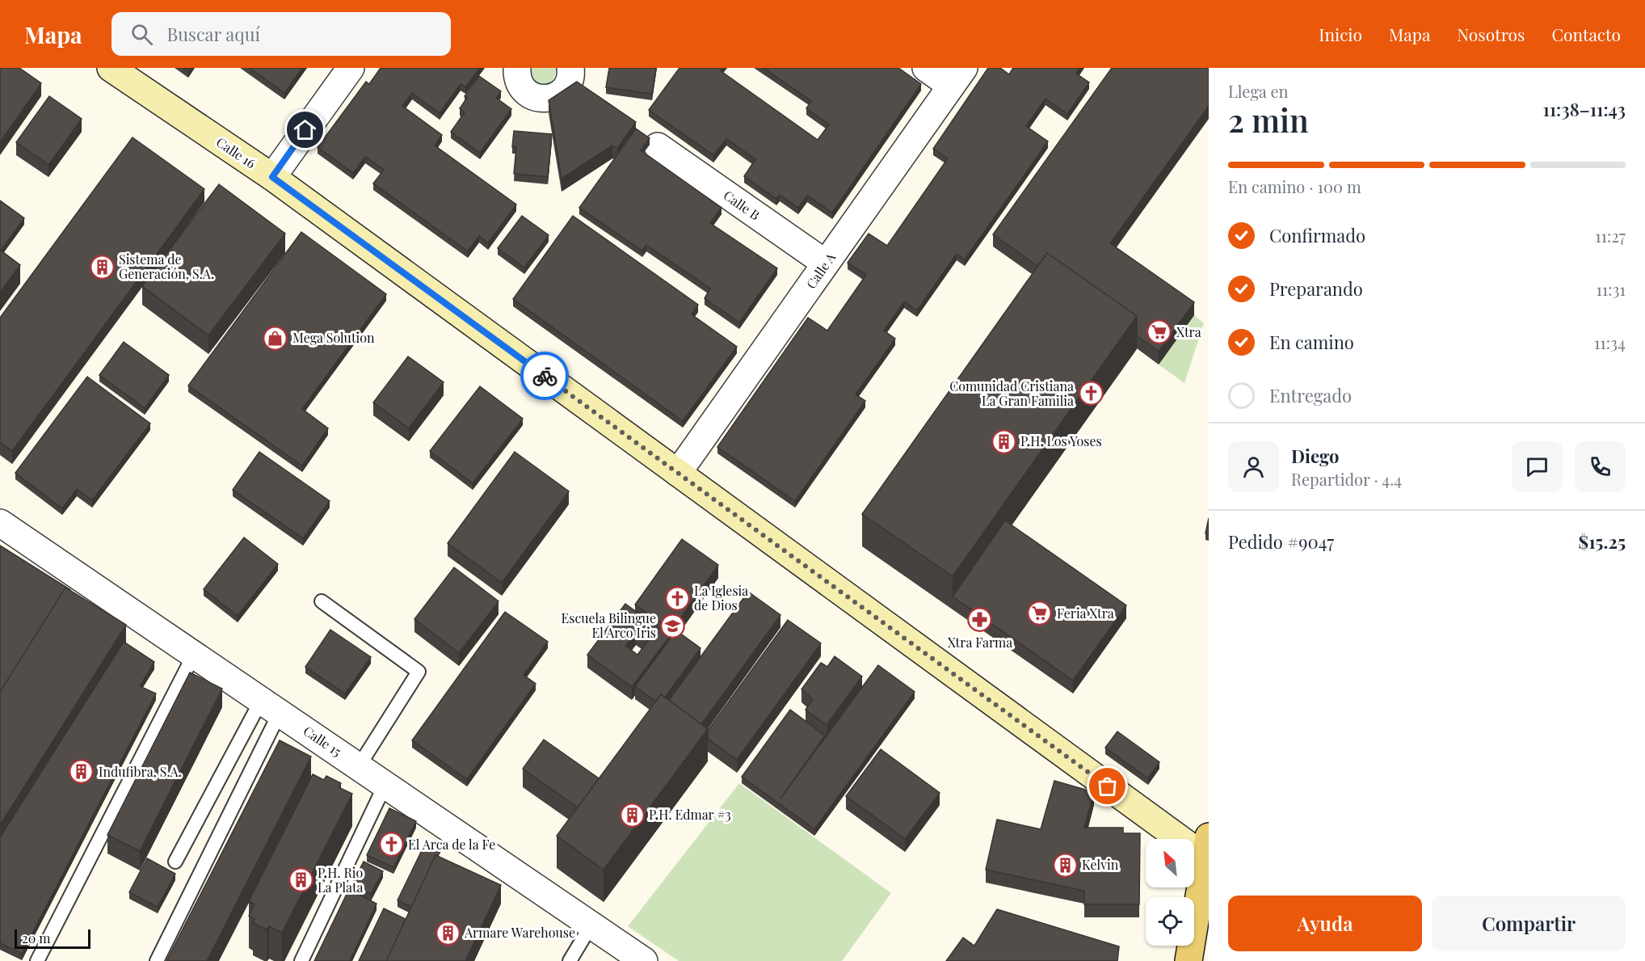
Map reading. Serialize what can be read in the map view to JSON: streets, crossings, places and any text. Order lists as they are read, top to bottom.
{
  "streets": {
    "main road": ["Calle 16"],
    "street": ["Calle B", "Calle A", "Calle 15"]
  },
  "crossings": [
    ["Calle 16", "Calle A"],
    ["Calle B", "Calle A"]
  ],
  "places": {
    "building": [
      "Sistema de Generación, S.A.",
      "P.H. Los Yoses",
      "Indufibra, S.A.",
      "P.H. Edmar #3",
      "Kelvin",
      "P.H. Rio La Plata",
      "Armare Warehouse"
    ],
    "supermarket": ["Xtra", "Feria Xtra"],
    "shop": ["Mega Solution"],
    "church": ["Comunidad Cristiana La Gran Familia", "La Iglesia de Dios", "El Arca de la Fe"],
    "pharmacy": ["Xtra Farma"],
    "school or university": ["Escuela Bilingue El Arco Iris"]
  },
  "scale_bar": "20 m",
  "north": "top left",
  "page": {
    "header": "Mapa",
    "search": "Buscar aquí",
    "nav": [
      "Inicio",
      "Mapa",
      "Nosotros",
      "Contacto"
    ],
    "heading": ["2 min", "Llega en", "11:38–11:43"],
    "panel": [
      "Diego",
      "Repartidor · 4.4",
      "Pedido #9047",
      "$15.25"
    ],
    "bar": "En camino · 100 m",
    "list": [
      ["Confirmado", "11:27"],
      ["Preparando", "11:31"],
      ["En camino", "11:34"],
      "Entregado"
    ],
    "buttons": ["Ayuda", "Compartir"],
    "scale": "20 m"
  }
}
